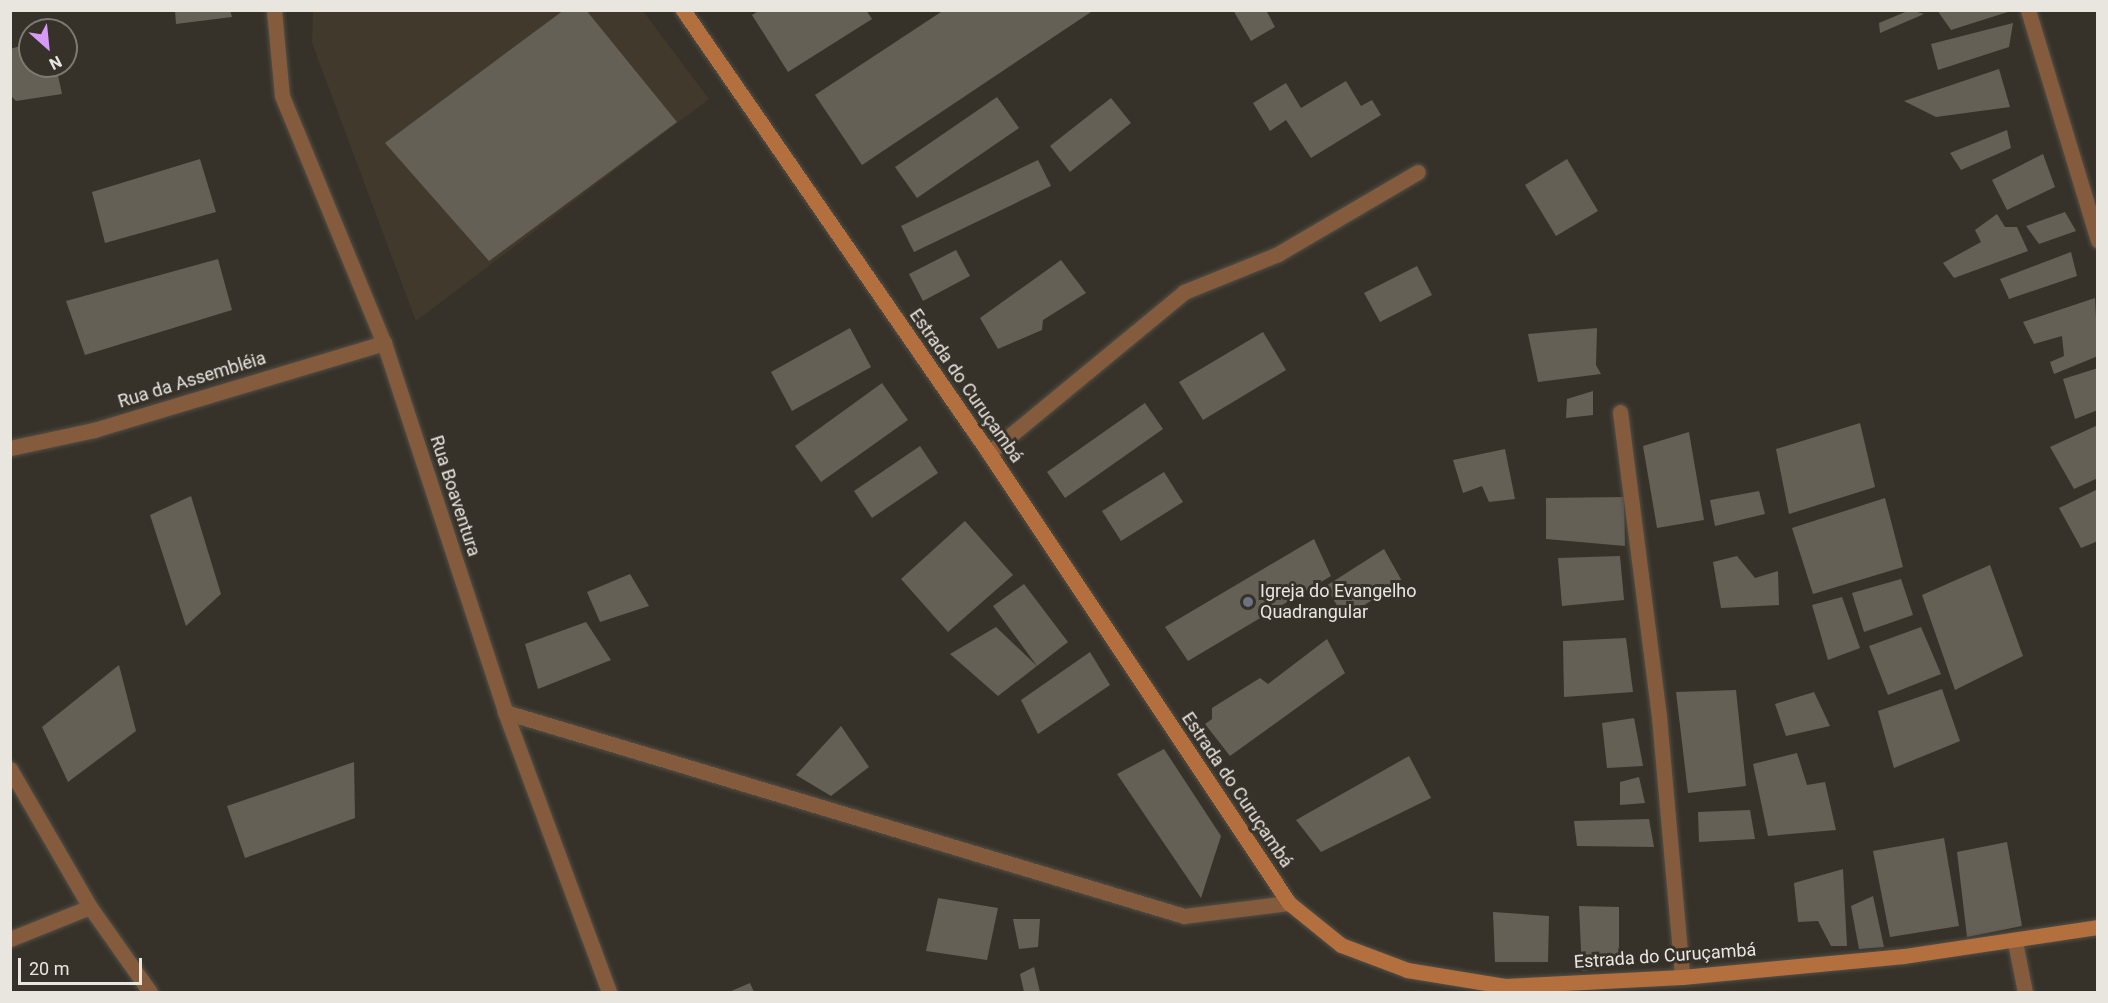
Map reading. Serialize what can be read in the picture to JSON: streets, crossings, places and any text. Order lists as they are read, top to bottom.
{
  "streets": {
    "street": ["Rua da Assembléia", "Estrada do Curuçambá", "Rua Boaventura"]
  },
  "crossings": [
    ["Rua da Assembléia", "Rua Boaventura"]
  ],
  "places": ["Igreja do Evangelho Quadrangular"],
  "scale_bar": "20 m",
  "north": "bottom right"
}
